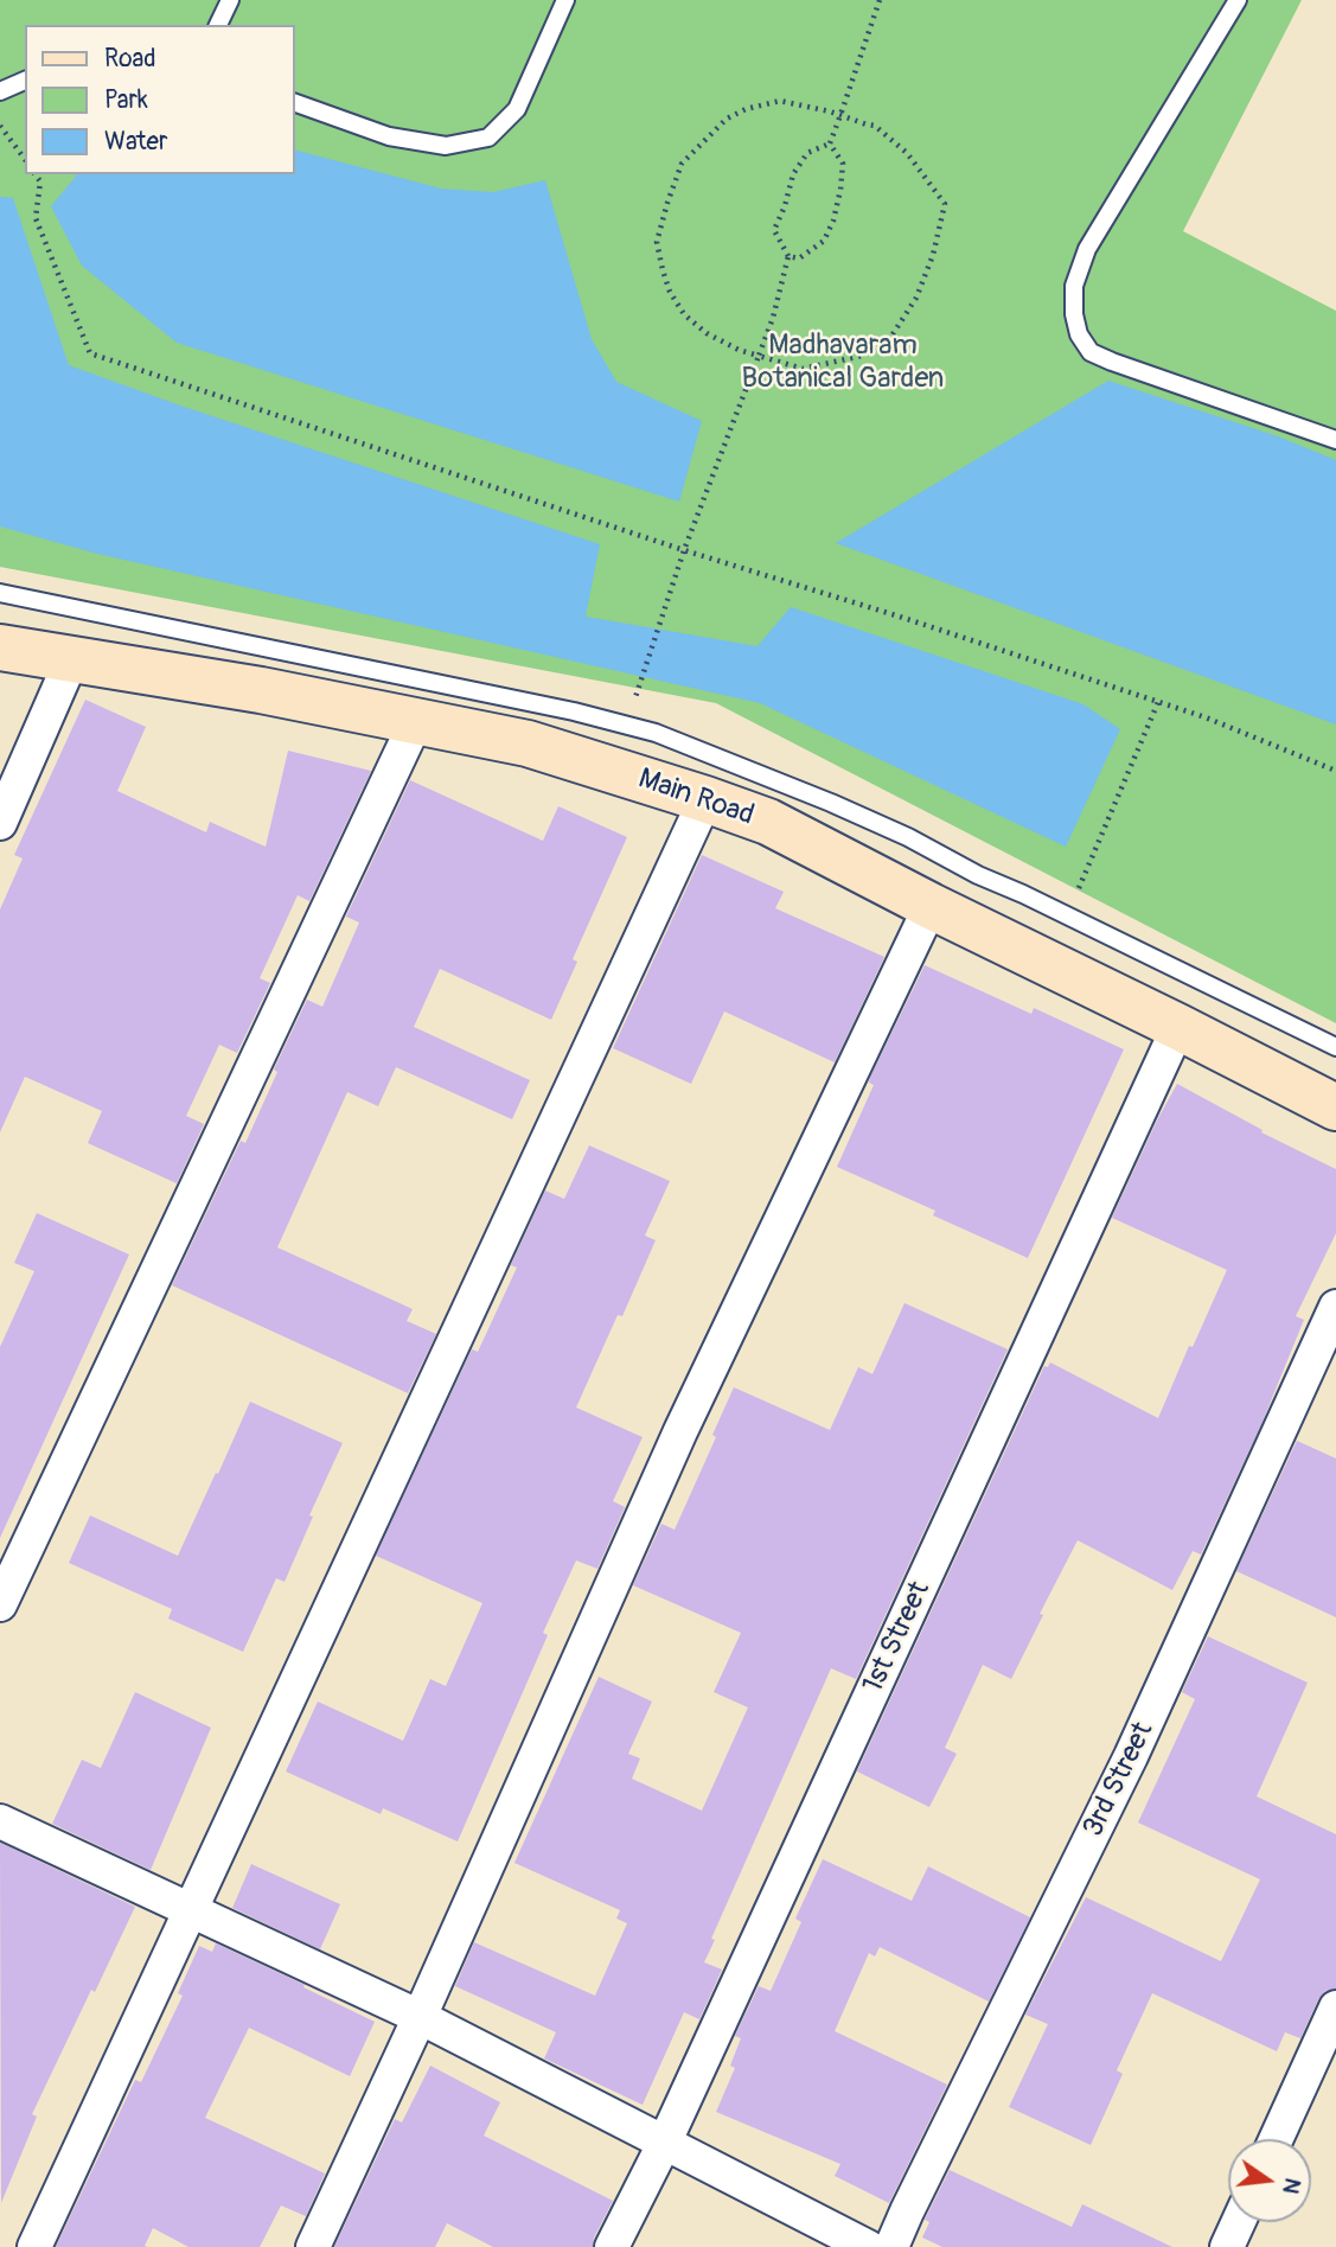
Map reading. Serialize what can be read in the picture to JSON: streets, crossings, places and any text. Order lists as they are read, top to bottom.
{
  "streets": {
    "street": ["Main Road", "1st Street", "3rd Street"]
  },
  "crossings": [
    ["Main Road", "1st Street"]
  ],
  "parks": ["Madhavaram Botanical Garden"],
  "legend": ["Road", "Park", "Water"],
  "north": "right"
}
